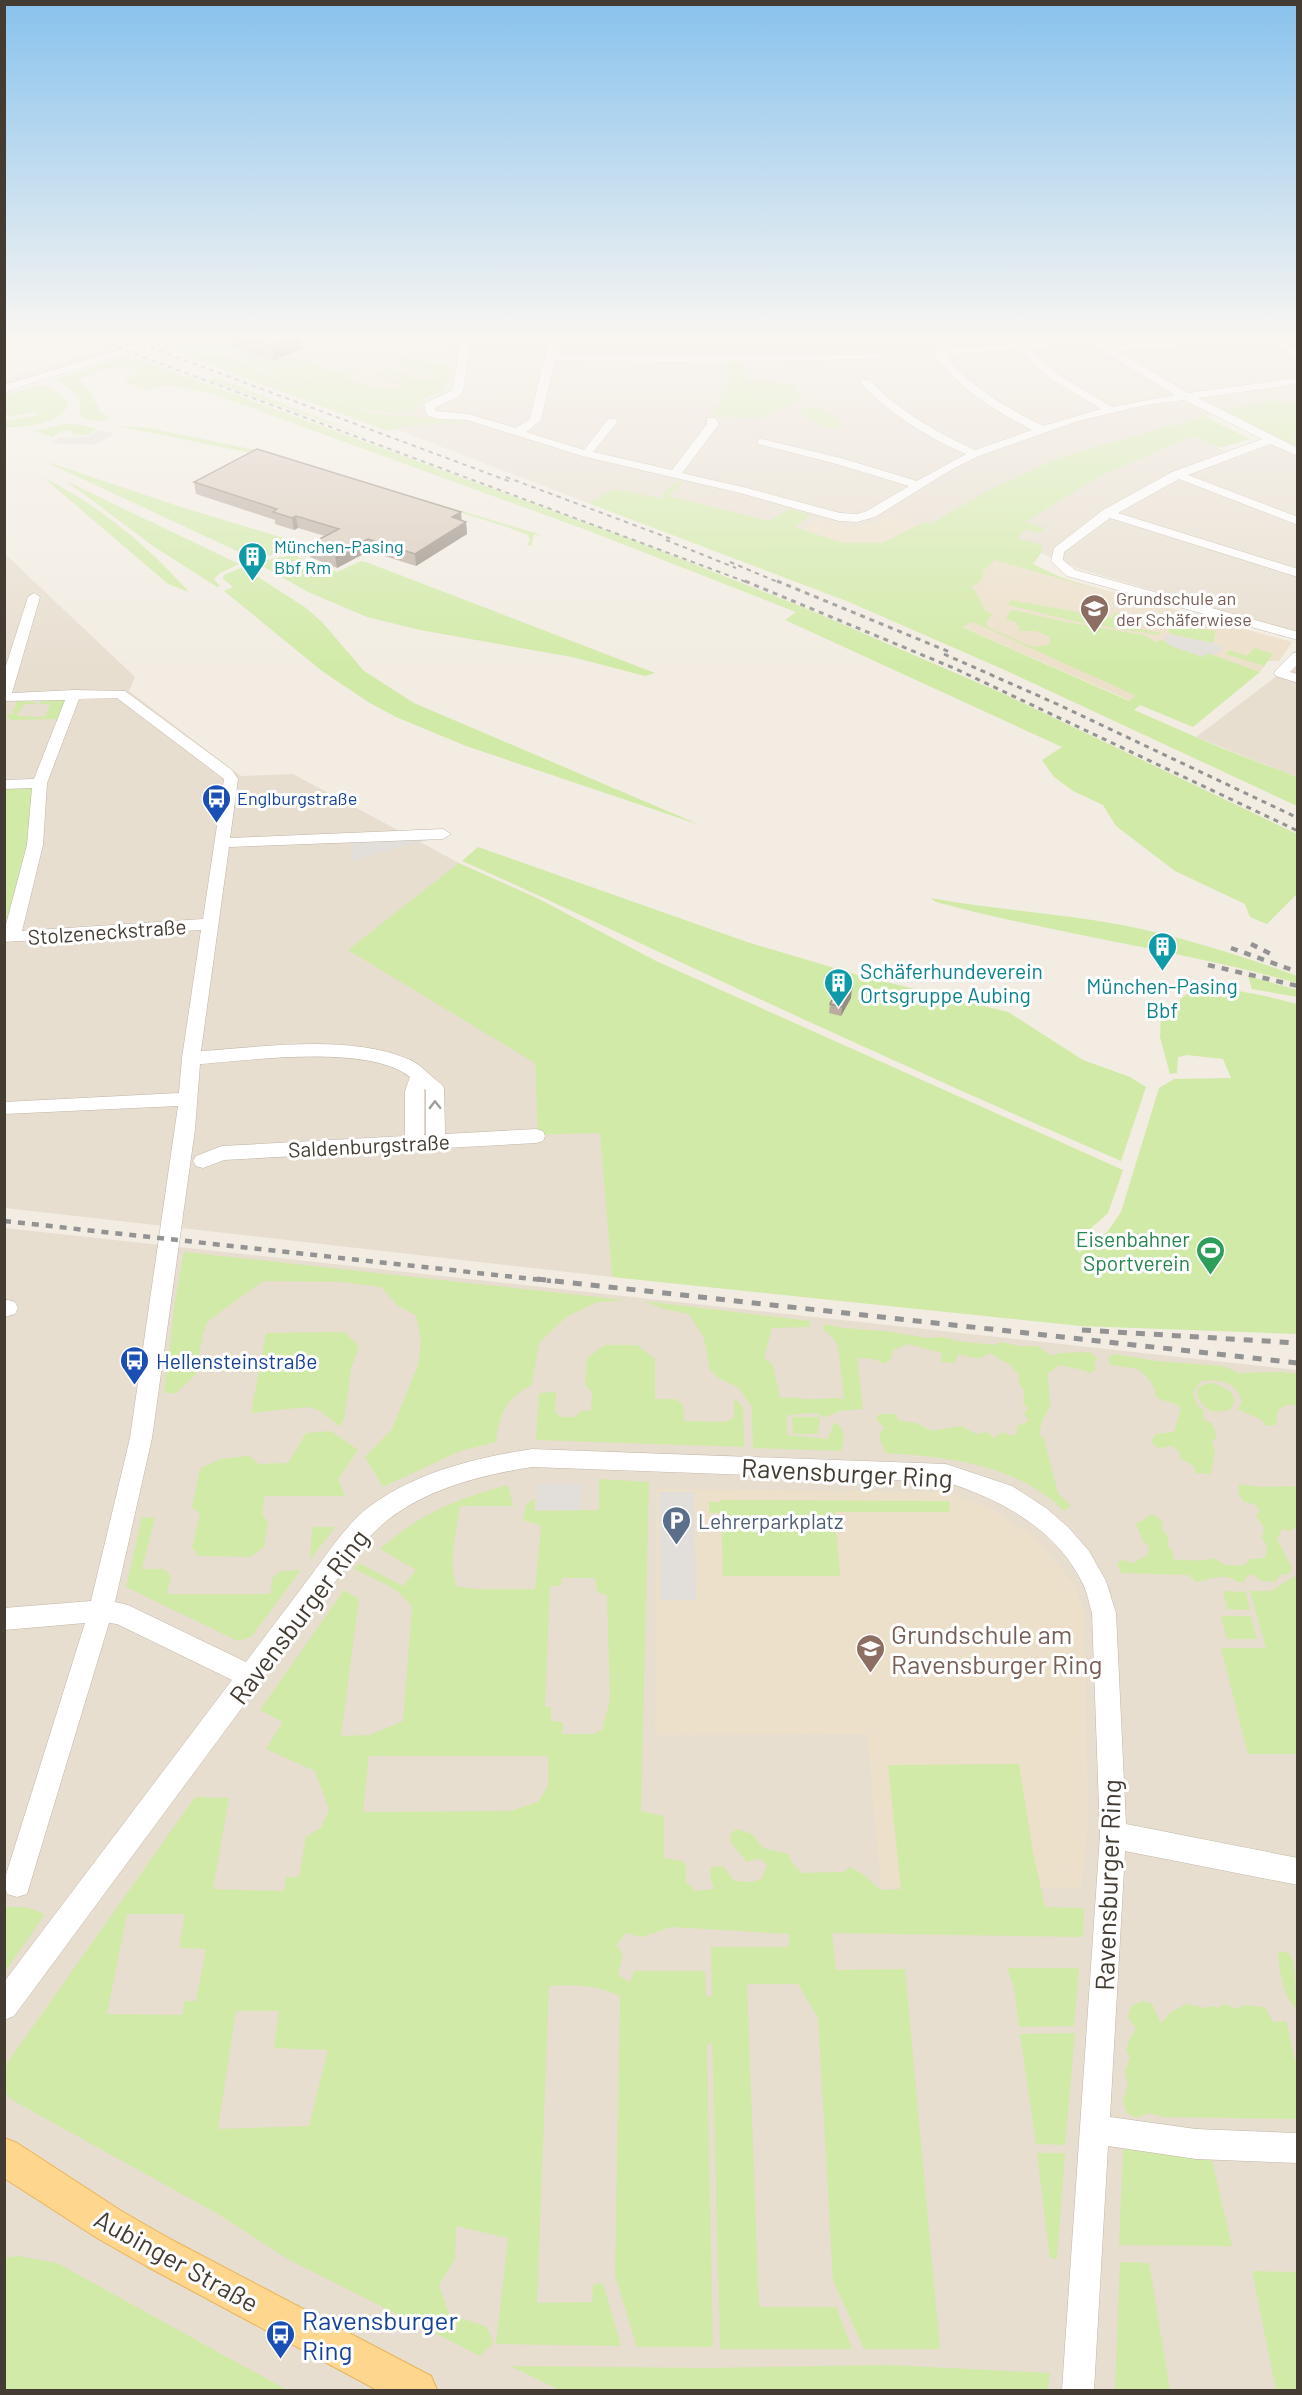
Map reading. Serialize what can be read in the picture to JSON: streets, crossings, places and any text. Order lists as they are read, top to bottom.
{
  "streets": {
    "main road": ["Aubinger Straße"],
    "street": ["Stolzeneckstraße", "Saldenburgstraße", "Ravensburger Ring"]
  },
  "places": {
    "building": ["München-Pasing Bbf Rm", "München-Pasing Bbf", "Schäferhundeverein Ortsgruppe Aubing"],
    "school or university": ["Grundschule an der Schäferwiese", "Grundschule am Ravensburger Ring"],
    "bus stop": ["Englburgstraße", "Hellensteinstraße", "Ravensburger Ring"],
    "sports": ["Eisenbahner Sportverein"],
    "parking": ["Lehrerparkplatz"]
  }
}
